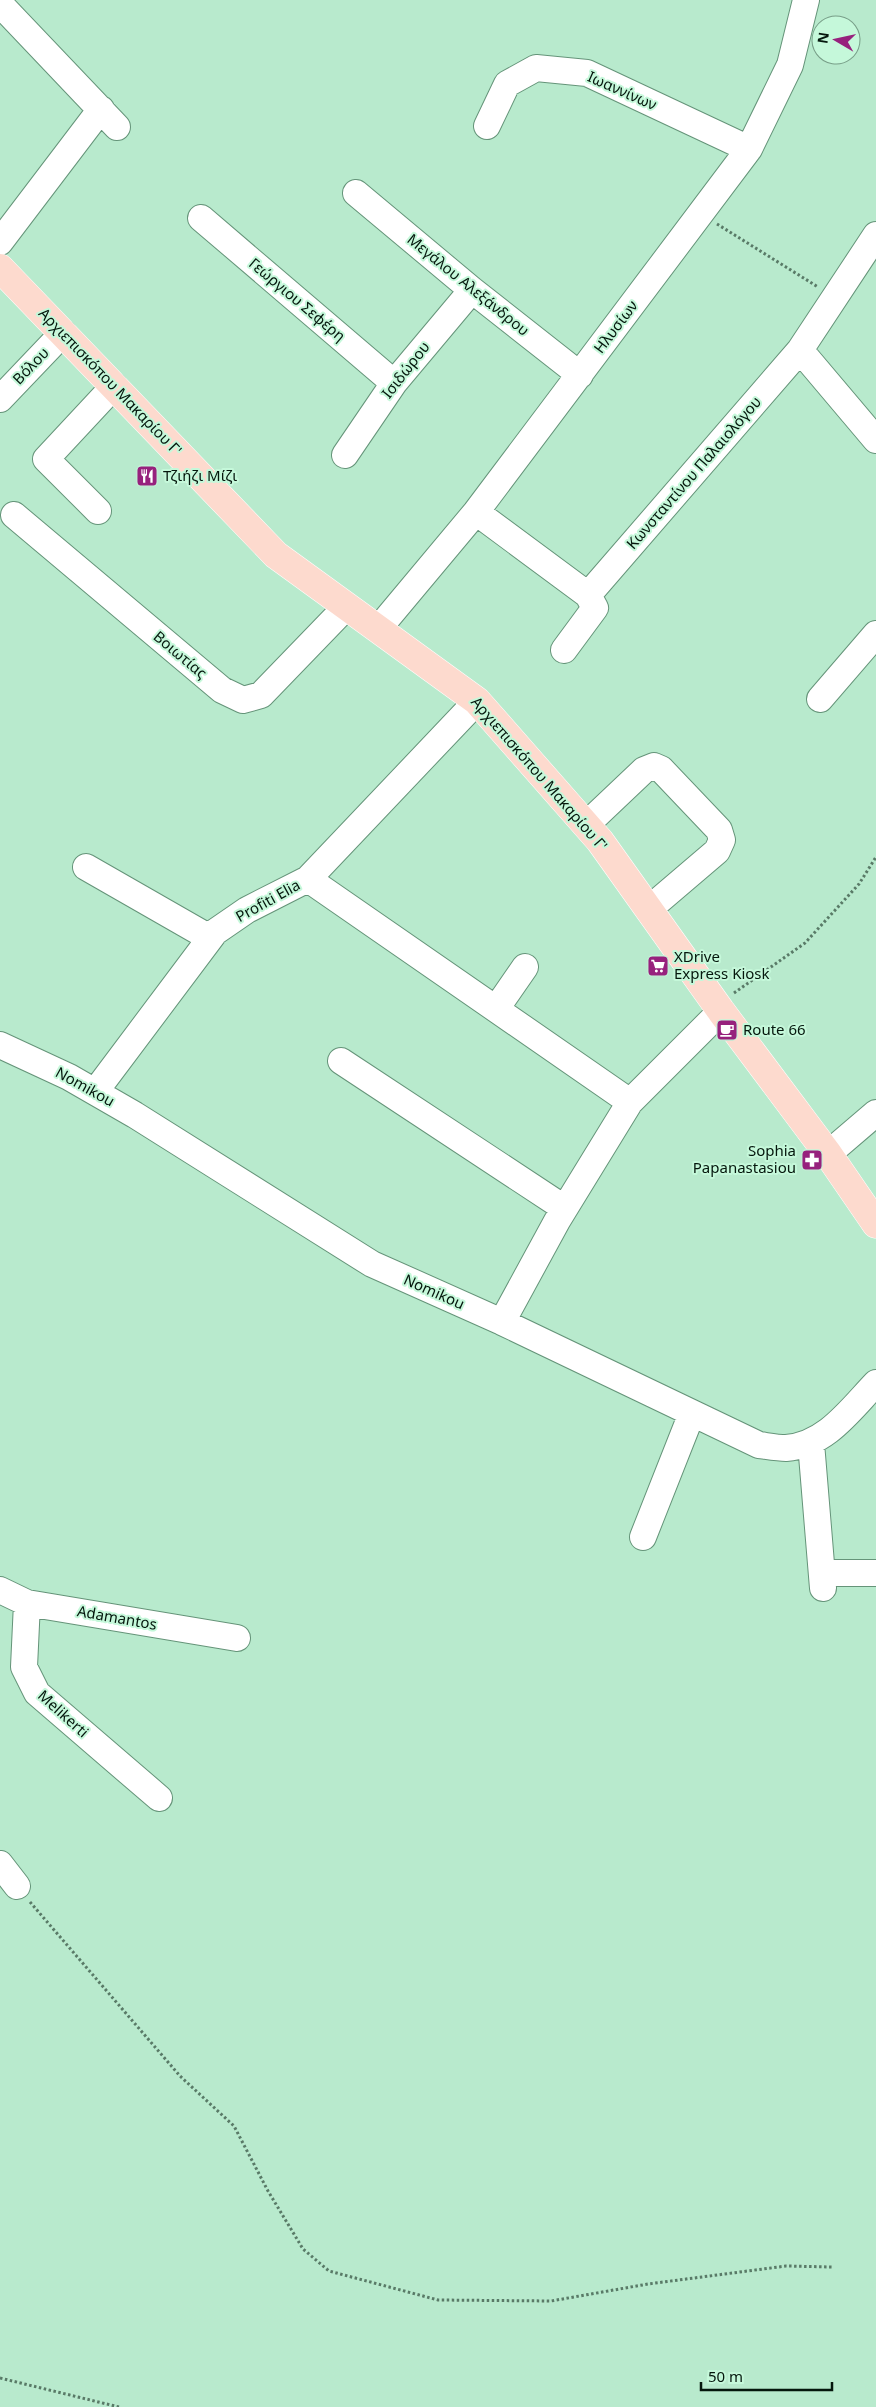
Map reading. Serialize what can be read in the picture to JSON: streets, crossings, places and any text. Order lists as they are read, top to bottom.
{
  "streets": {
    "main road": ["Αρχιεπισκόπου Μακαρίου Γ'"],
    "street": [
      "Ιωαννίνων",
      "Μεγάλου Αλεξάνδρου",
      "Γεώργιου Σεφέρη",
      "Ηλυσίων",
      "Βόλου",
      "Ισιδώρου",
      "Κωνσταντίνου Παλαιολόγου",
      "Βοιωτίας",
      "Profiti Elia",
      "Nomikou",
      "Adamantos",
      "Melikerti"
    ]
  },
  "crossings": [
    ["Ιωαννίνων", "Ηλυσίων"],
    ["Μεγάλου Αλεξάνδρου", "Ηλυσίων"],
    ["Μεγάλου Αλεξάνδρου", "Ισιδώρου"],
    ["Γεώργιου Σεφέρη", "Ισιδώρου"],
    ["Ηλυσίων", "Αρχιεπισκόπου Μακαρίου Γ'"],
    ["Βόλου", "Αρχιεπισκόπου Μακαρίου Γ'"],
    ["Αρχιεπισκόπου Μακαρίου Γ'", "Βοιωτίας"],
    ["Αρχιεπισκόπου Μακαρίου Γ'", "Profiti Elia"],
    ["Profiti Elia", "Nomikou"],
    ["Adamantos", "Melikerti"]
  ],
  "places": {
    "restaurant": ["Τζιήζι Μίζι"],
    "supermarket": ["XDrive Express Kiosk"],
    "cafe": ["Route 66"],
    "pharmacy": ["Sophia Papanastasiou"]
  },
  "scale_bar": "50 m",
  "north": "left"
}
